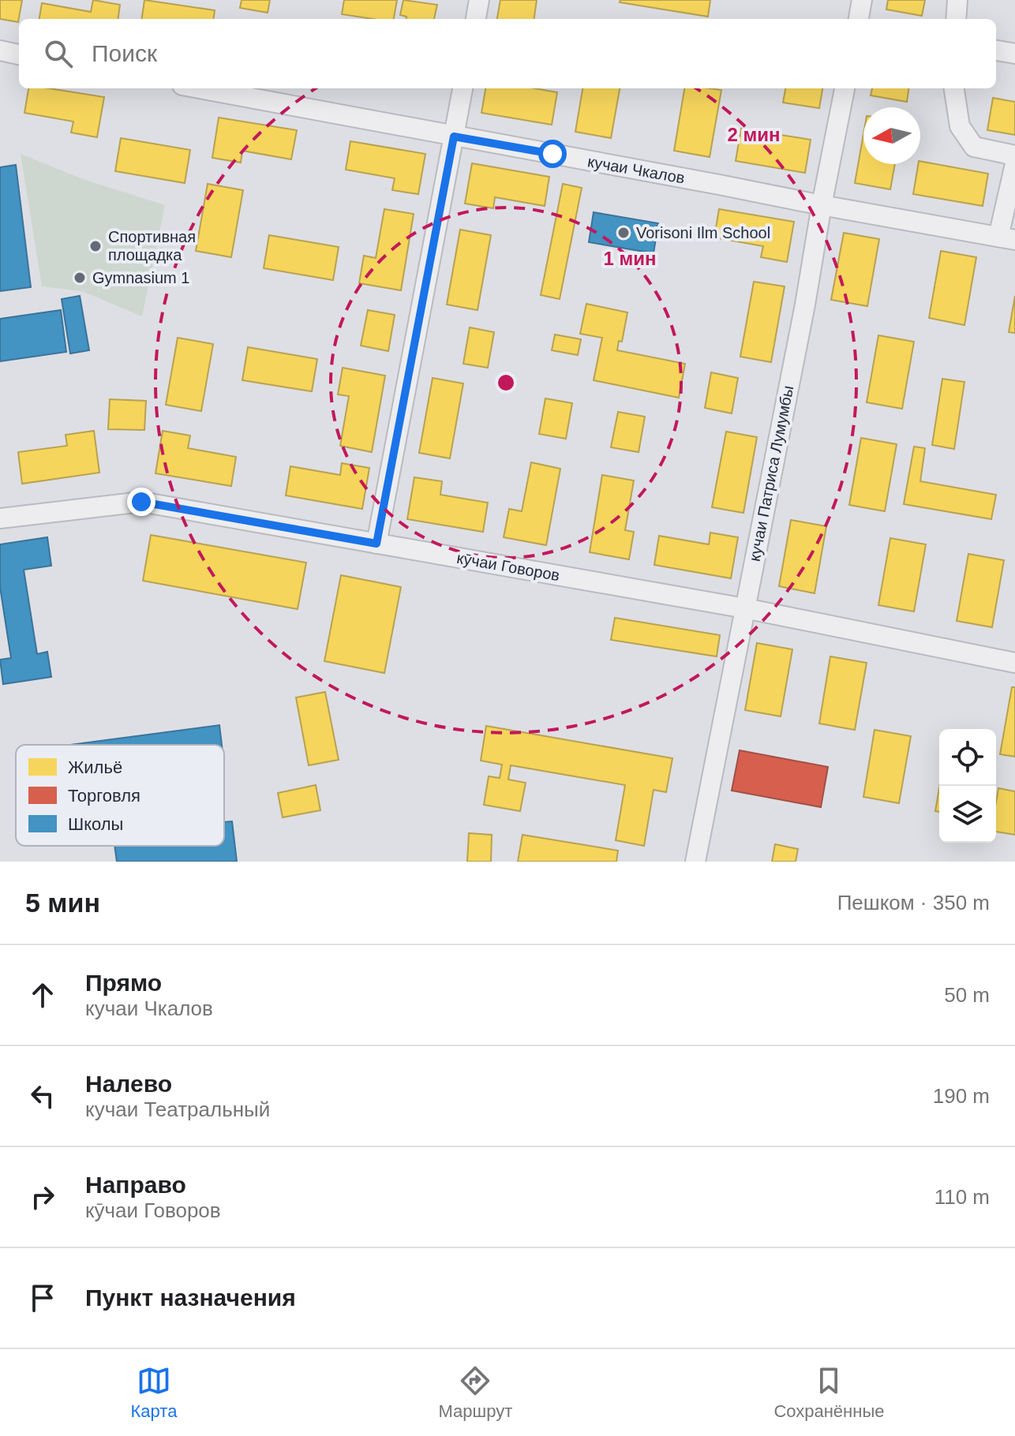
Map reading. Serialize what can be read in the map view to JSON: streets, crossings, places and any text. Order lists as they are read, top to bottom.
{
  "streets": {
    "street": ["кучаи Чкалов", "кучаи Патриса Лумумбы", "кӯчаи Говоров"]
  },
  "crossings": [
    ["кучаи Чкалов", "кучаи Патриса Лумумбы"],
    ["кучаи Патриса Лумумбы", "кӯчаи Говоров"]
  ],
  "places": ["Vorisoni Ilm School", "Спортивная площадка", "Gymnasium 1"],
  "legend": ["Жильё", "Торговля", "Школы"],
  "north": "left",
  "page": {
    "search": "Поиск",
    "heading": ["5 мин", "Пешком · 350 m"],
    "list": [
      ["Прямо", "кучаи Чкалов", "50 m"],
      ["Налево", "кучаи Театральный", "190 m"],
      ["Направо", "кӯчаи Говоров", "110 m"],
      "Пункт назначения"
    ],
    "nav": ["Карта", "Маршрут", "Сохранённые"]
  },
  "rings": ["2 мин", "1 мин"]
}
